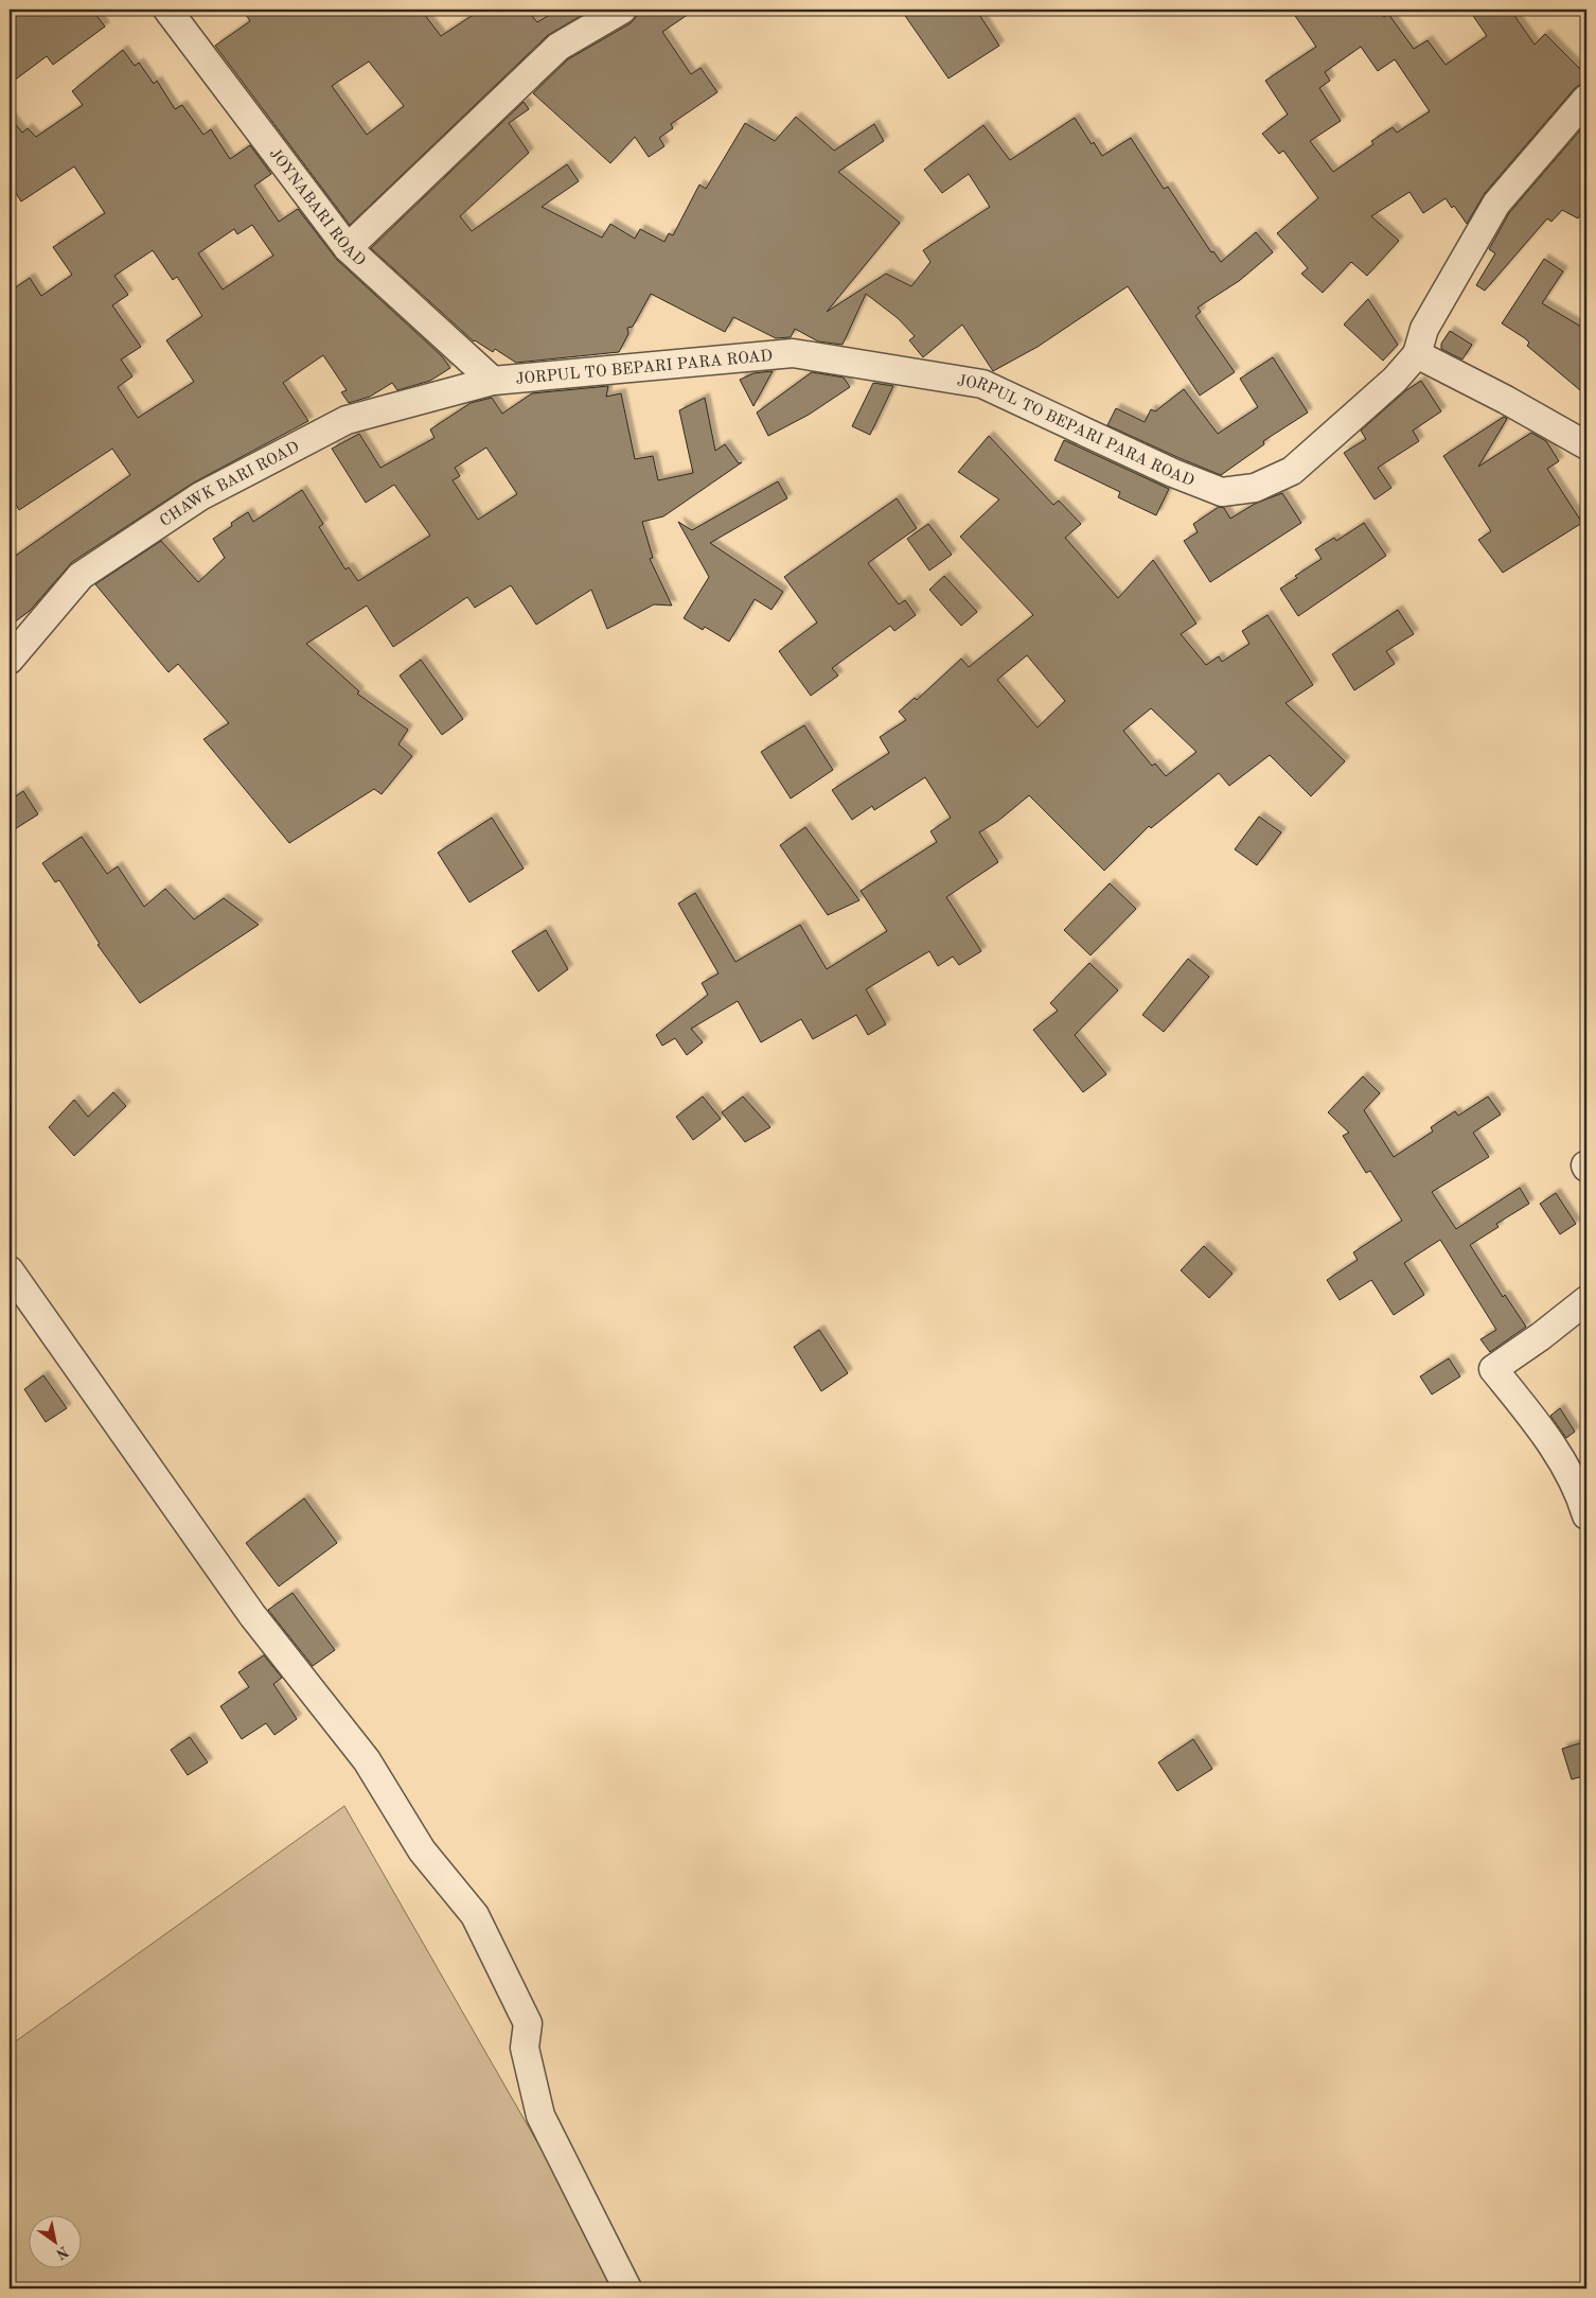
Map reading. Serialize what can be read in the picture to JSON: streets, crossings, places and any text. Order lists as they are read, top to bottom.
{
  "streets": {
    "street": ["JOYNABARI ROAD", "JORPUL TO BEPARI PARA ROAD", "CHAWK BARI ROAD"]
  },
  "crossings": [
    ["JOYNABARI ROAD", "JORPUL TO BEPARI PARA ROAD"],
    ["JOYNABARI ROAD", "CHAWK BARI ROAD"],
    ["JORPUL TO BEPARI PARA ROAD", "CHAWK BARI ROAD"]
  ],
  "north": "bottom right"
}
